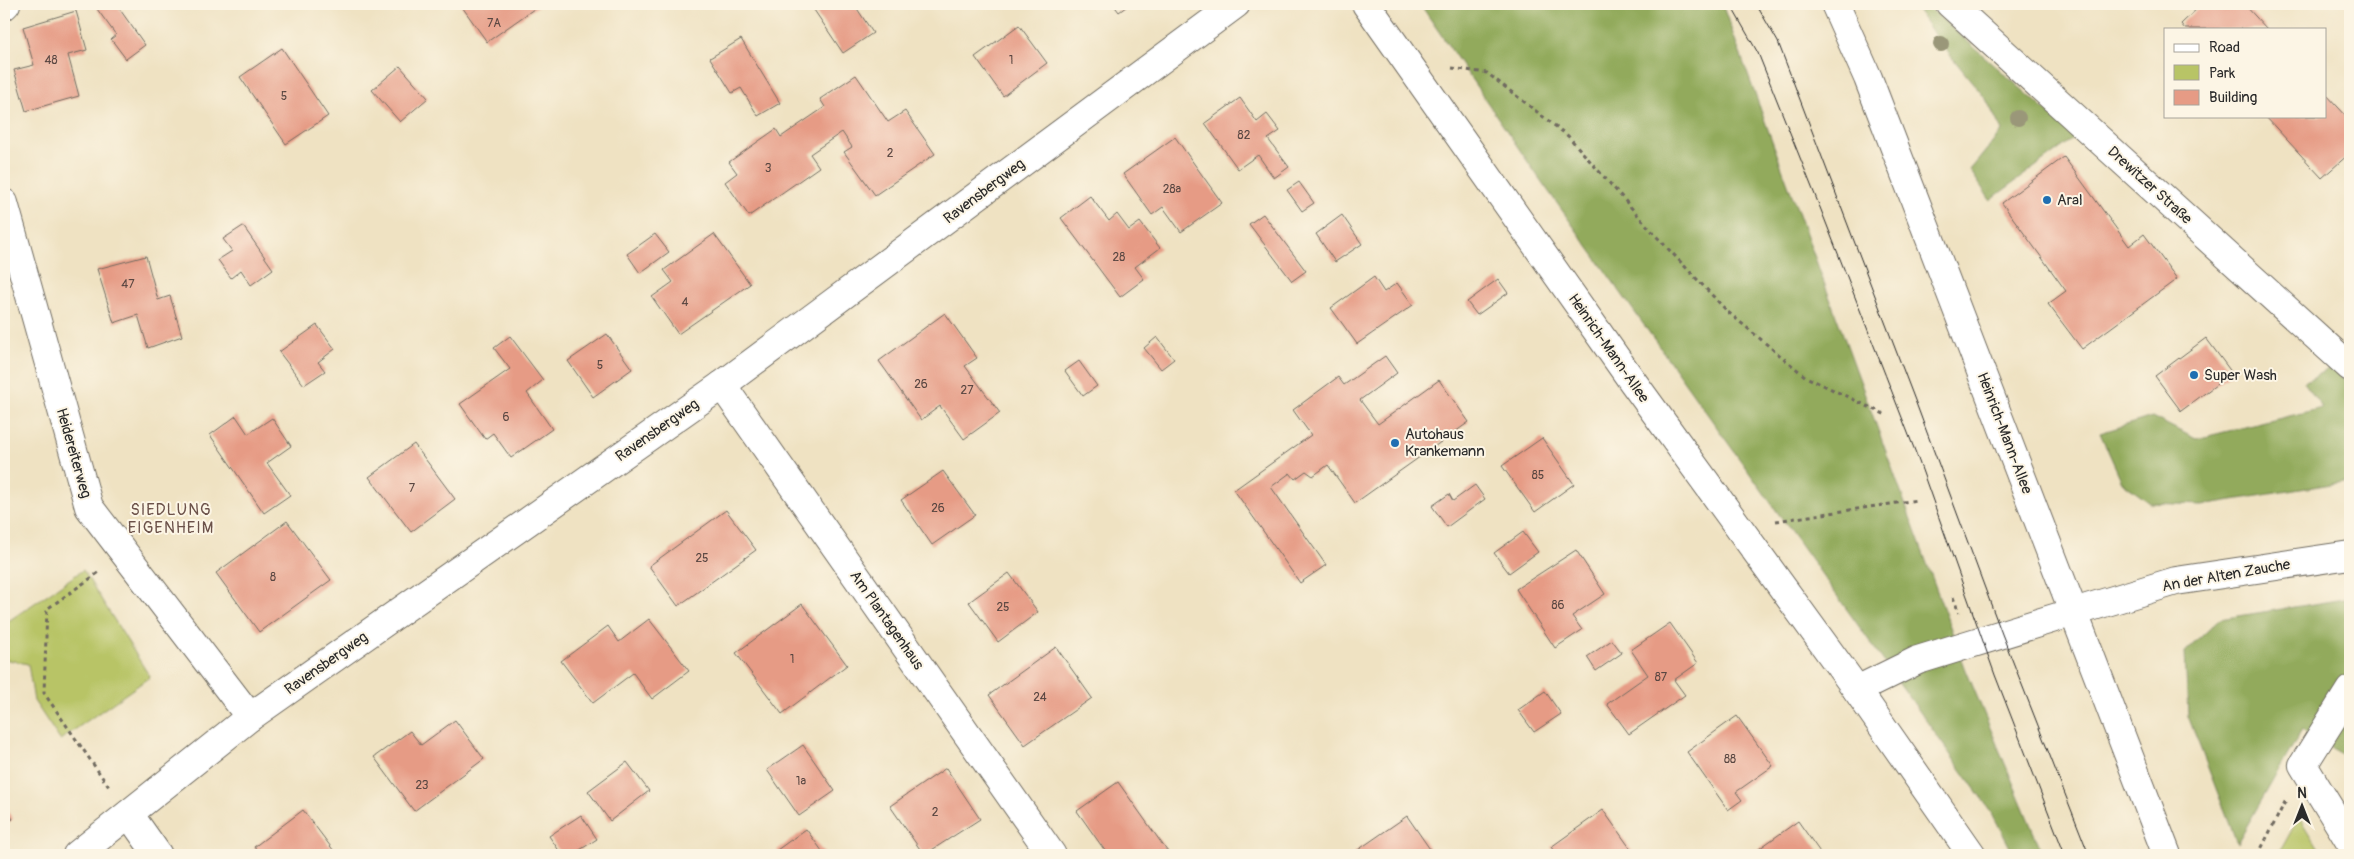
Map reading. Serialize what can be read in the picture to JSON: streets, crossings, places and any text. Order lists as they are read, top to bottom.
{
  "streets": {
    "street": [
      "Drewitzer Straße",
      "Ravensbergweg",
      "Heinrich-Mann-Allee",
      "Heidereiterweg",
      "An der Alten Zauche",
      "Am Plantagenhaus"
    ]
  },
  "crossings": [
    ["Ravensbergweg", "Heidereiterweg"],
    ["Ravensbergweg", "Am Plantagenhaus"],
    ["Heinrich-Mann-Allee", "An der Alten Zauche"]
  ],
  "districts": ["SIEDLUNG EIGENHEIM"],
  "places": ["Aral", "Super Wash", "Autohaus Krankemann"],
  "house_numbers": [
    "7A",
    "48",
    "1",
    "5",
    "82",
    "2",
    "3",
    "28a",
    "28",
    "47",
    "4",
    "5",
    "26",
    "27",
    "6",
    "85",
    "7",
    "26",
    "25",
    "8",
    "86",
    "25",
    "1",
    "87",
    "24",
    "88",
    "1a",
    "23",
    "2"
  ],
  "legend": ["Road", "Park", "Building"],
  "north": "top"
}
